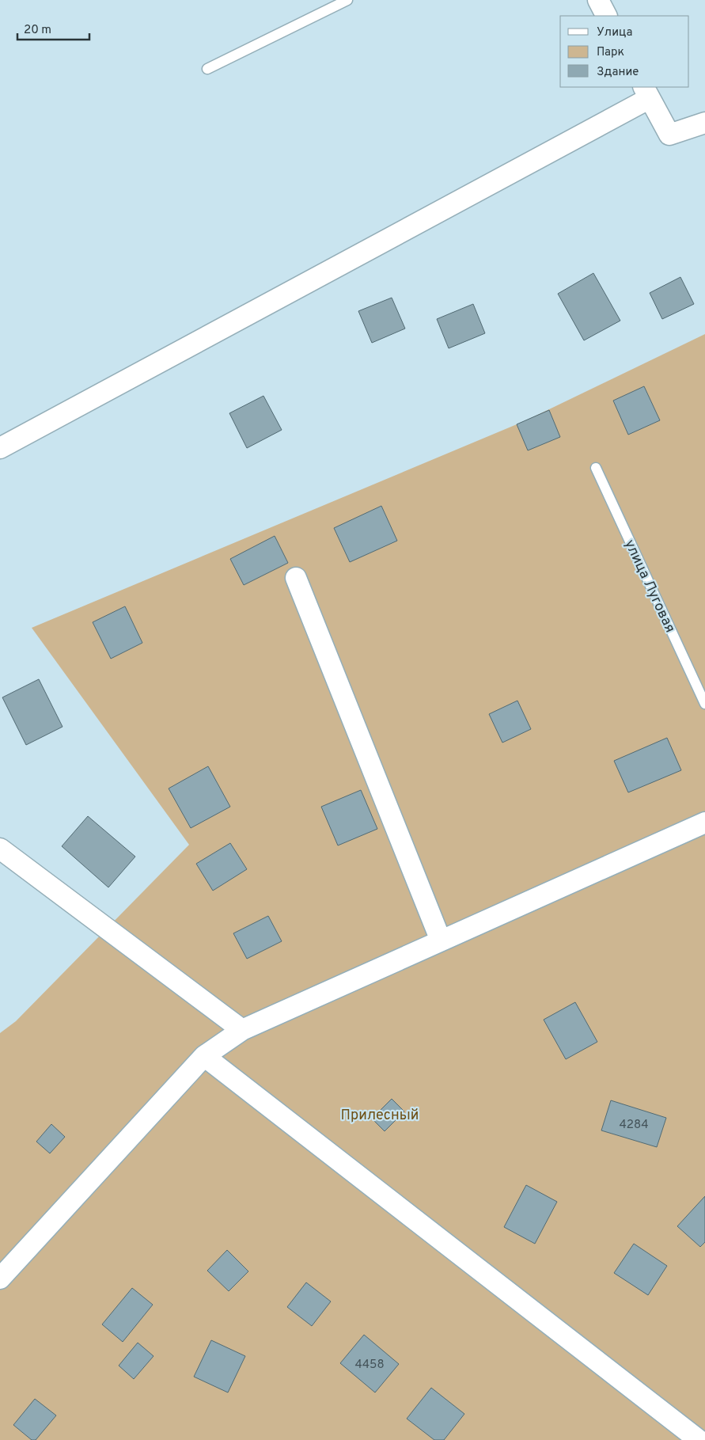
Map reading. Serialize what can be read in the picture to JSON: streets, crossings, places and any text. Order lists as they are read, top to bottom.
{
  "streets": {
    "lane": ["улица Луговая"]
  },
  "parks": ["Прилесный"],
  "house_numbers": ["4284", "4458"],
  "legend": ["Улица", "Парк", "Здание"],
  "scale_bar": "20 m"
}
